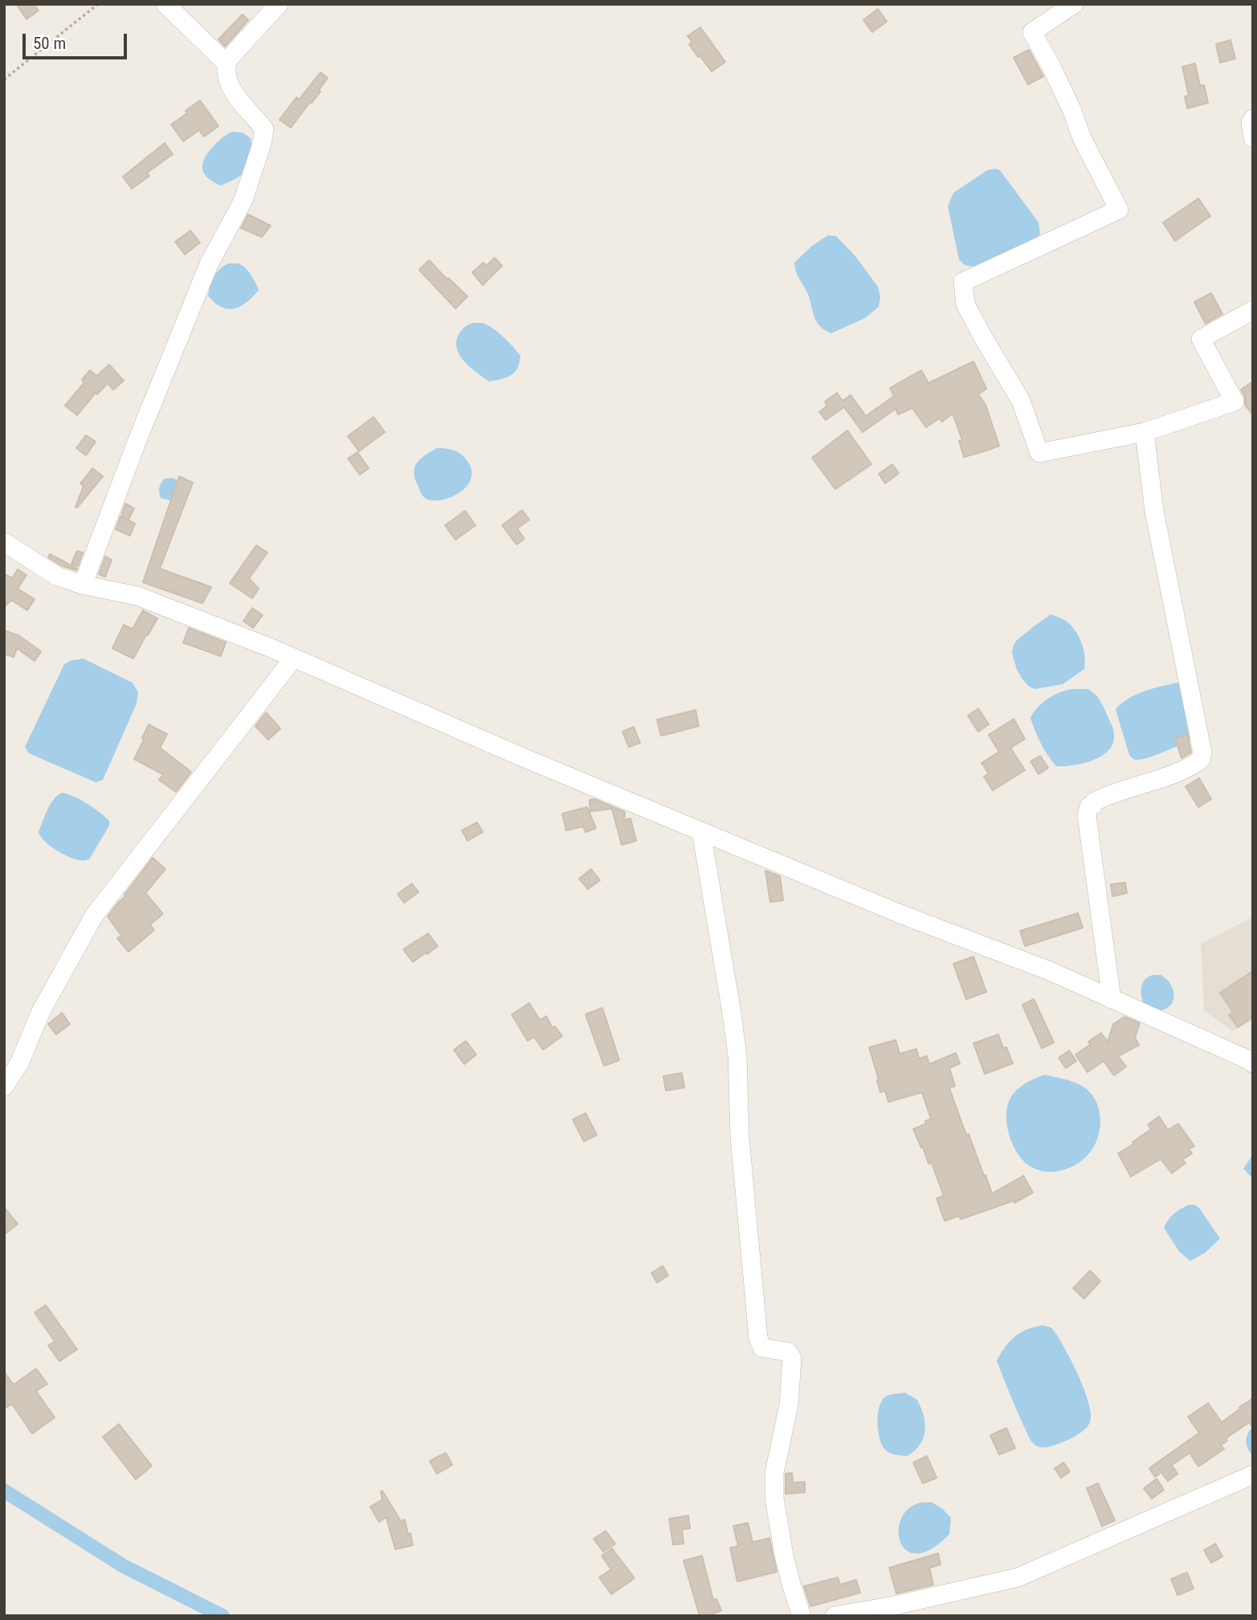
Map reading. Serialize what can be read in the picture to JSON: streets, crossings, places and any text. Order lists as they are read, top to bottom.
{
  "scale_bar": "50 m"
}
